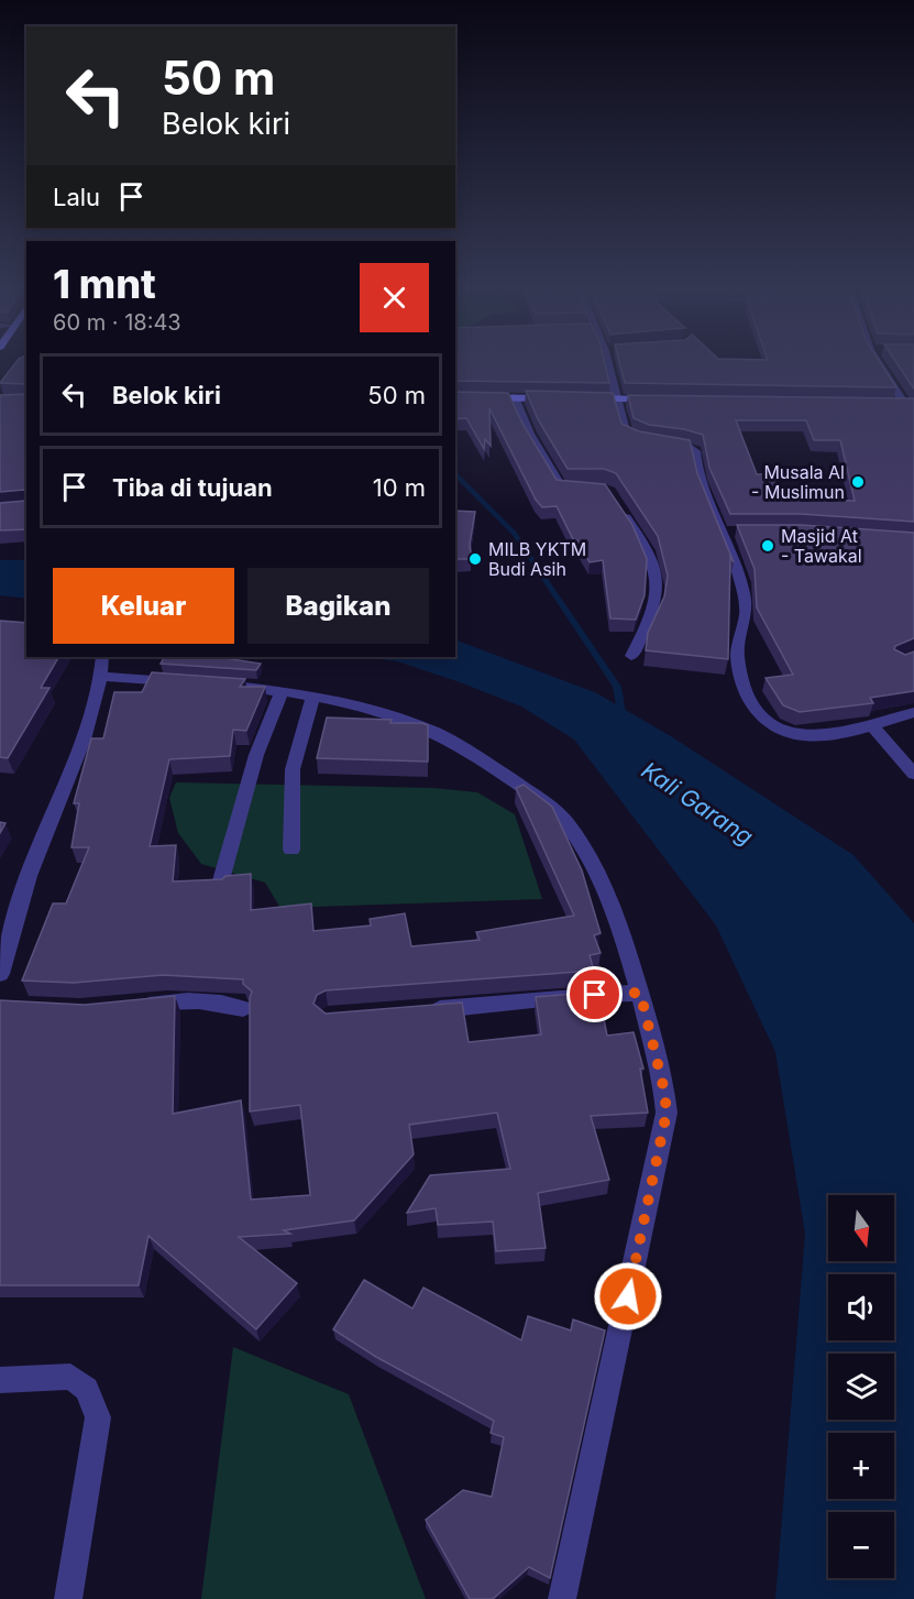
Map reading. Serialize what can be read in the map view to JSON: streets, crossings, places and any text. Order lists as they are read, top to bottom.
{
  "water": ["Kali Garang"],
  "places": ["Musala Al - Muslimun", "Masjid At - Tawakal", "MILB YKTM Budi Asih"],
  "north": "bottom",
  "page": {
    "turn": ["50 m", "Belok kiri"],
    "then": "Lalu",
    "heading": ["1 mnt", "60 m · 18:43"],
    "list": [
      {
        "name": "Belok kiri",
        "value": "50 m"
      },
      {
        "name": "Tiba di tujuan",
        "value": "10 m"
      }
    ],
    "buttons": ["Keluar", "Bagikan"],
    "map_buttons": ["+", "−"]
  }
}
